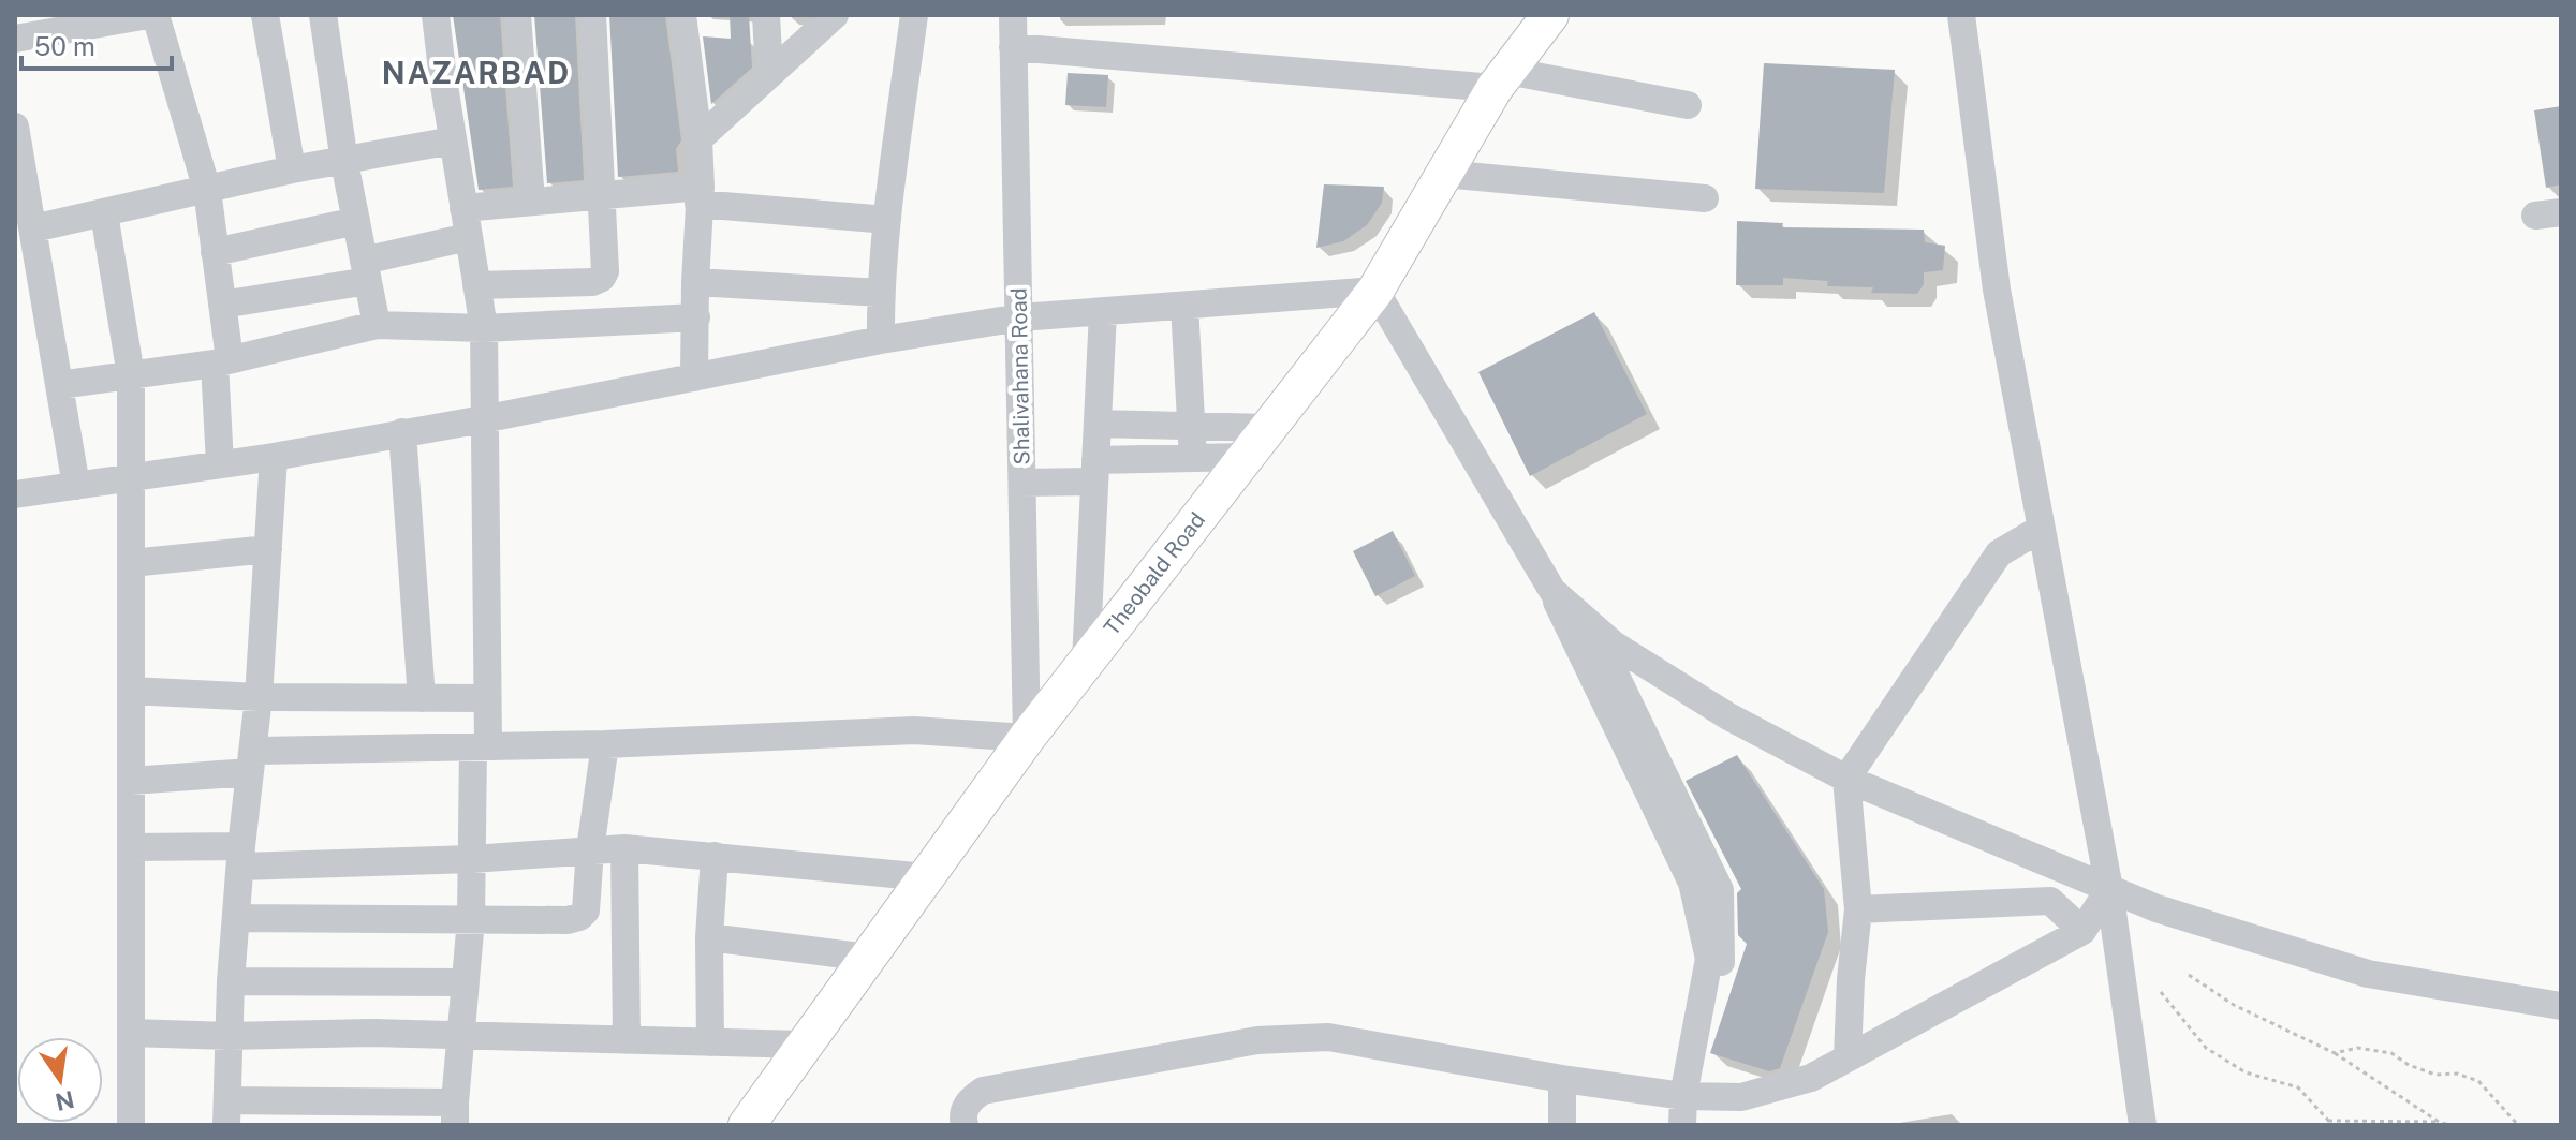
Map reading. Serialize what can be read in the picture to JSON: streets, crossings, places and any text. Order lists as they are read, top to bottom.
{
  "streets": {
    "main road": ["Theobald Road"],
    "street": ["Shalivahana Road"]
  },
  "crossings": [
    ["Shalivahana Road", "Theobald Road"]
  ],
  "districts": ["NAZARBAD"],
  "scale_bar": "50 m",
  "north": "bottom"
}
